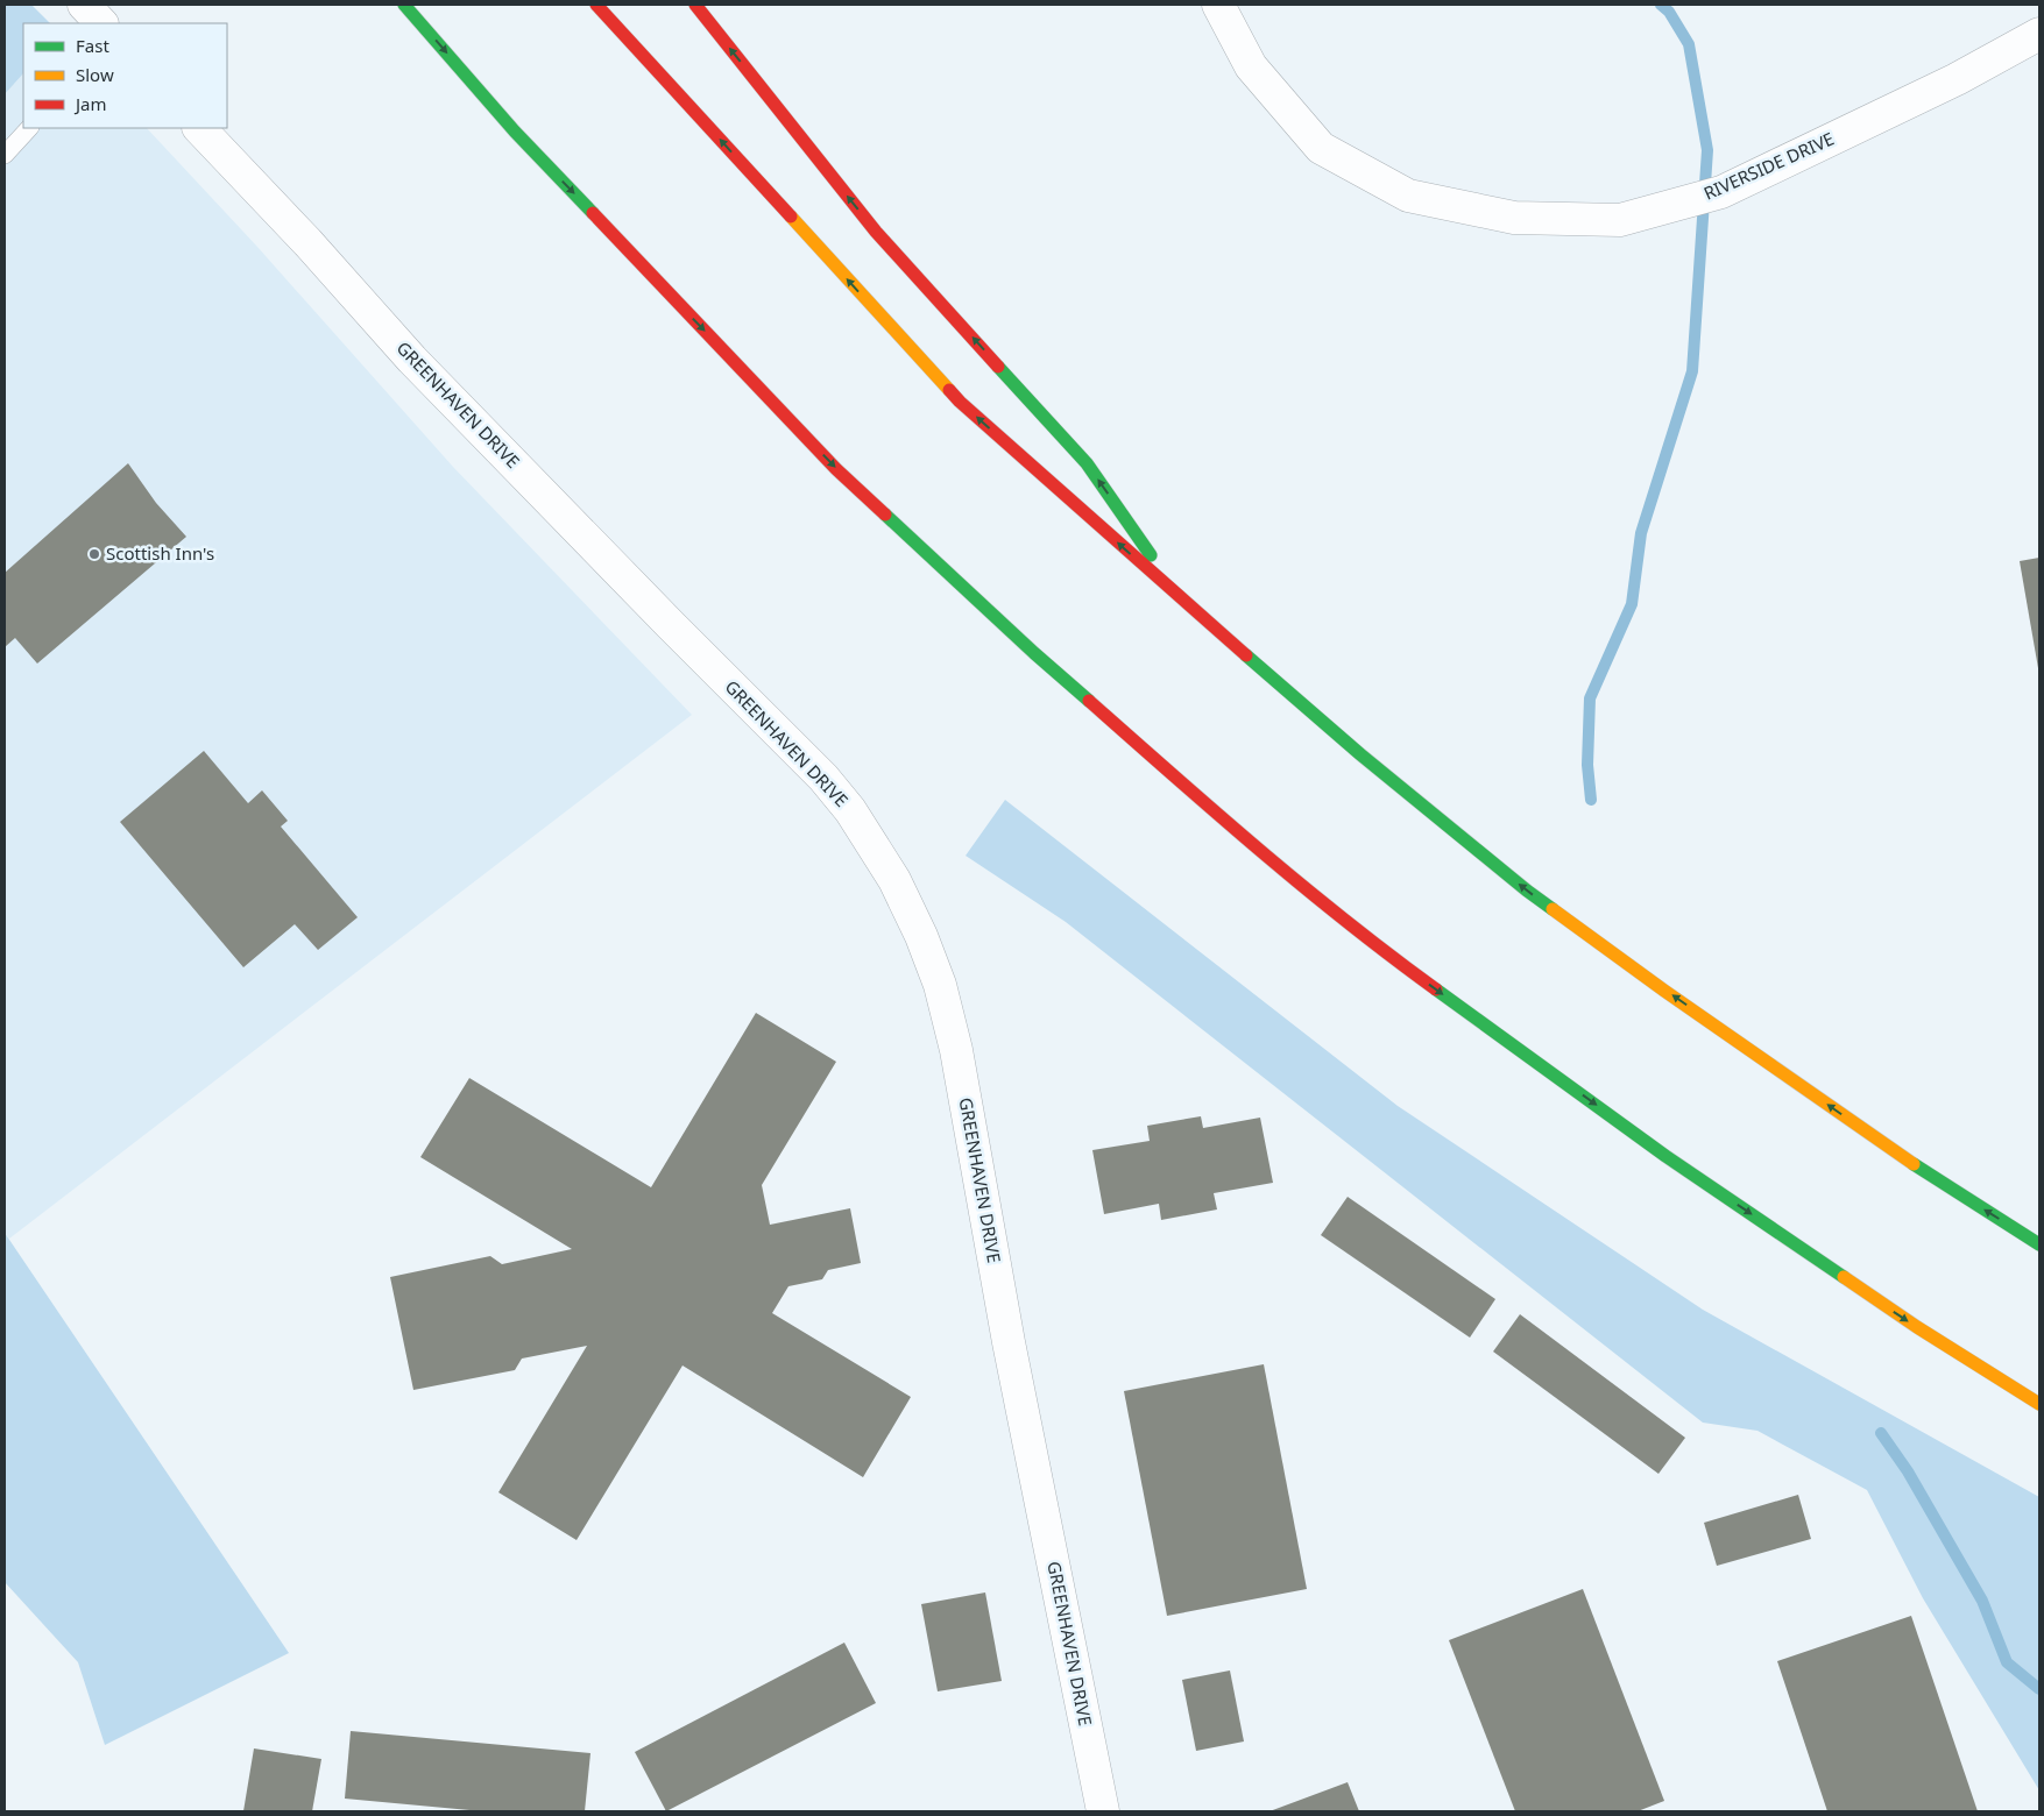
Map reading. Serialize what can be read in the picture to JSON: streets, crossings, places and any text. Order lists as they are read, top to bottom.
{
  "streets": {
    "street": ["RIVERSIDE DRIVE", "GREENHAVEN DRIVE"]
  },
  "places": ["Scottish Inn's"],
  "legend": ["Fast", "Slow", "Jam"]
}
